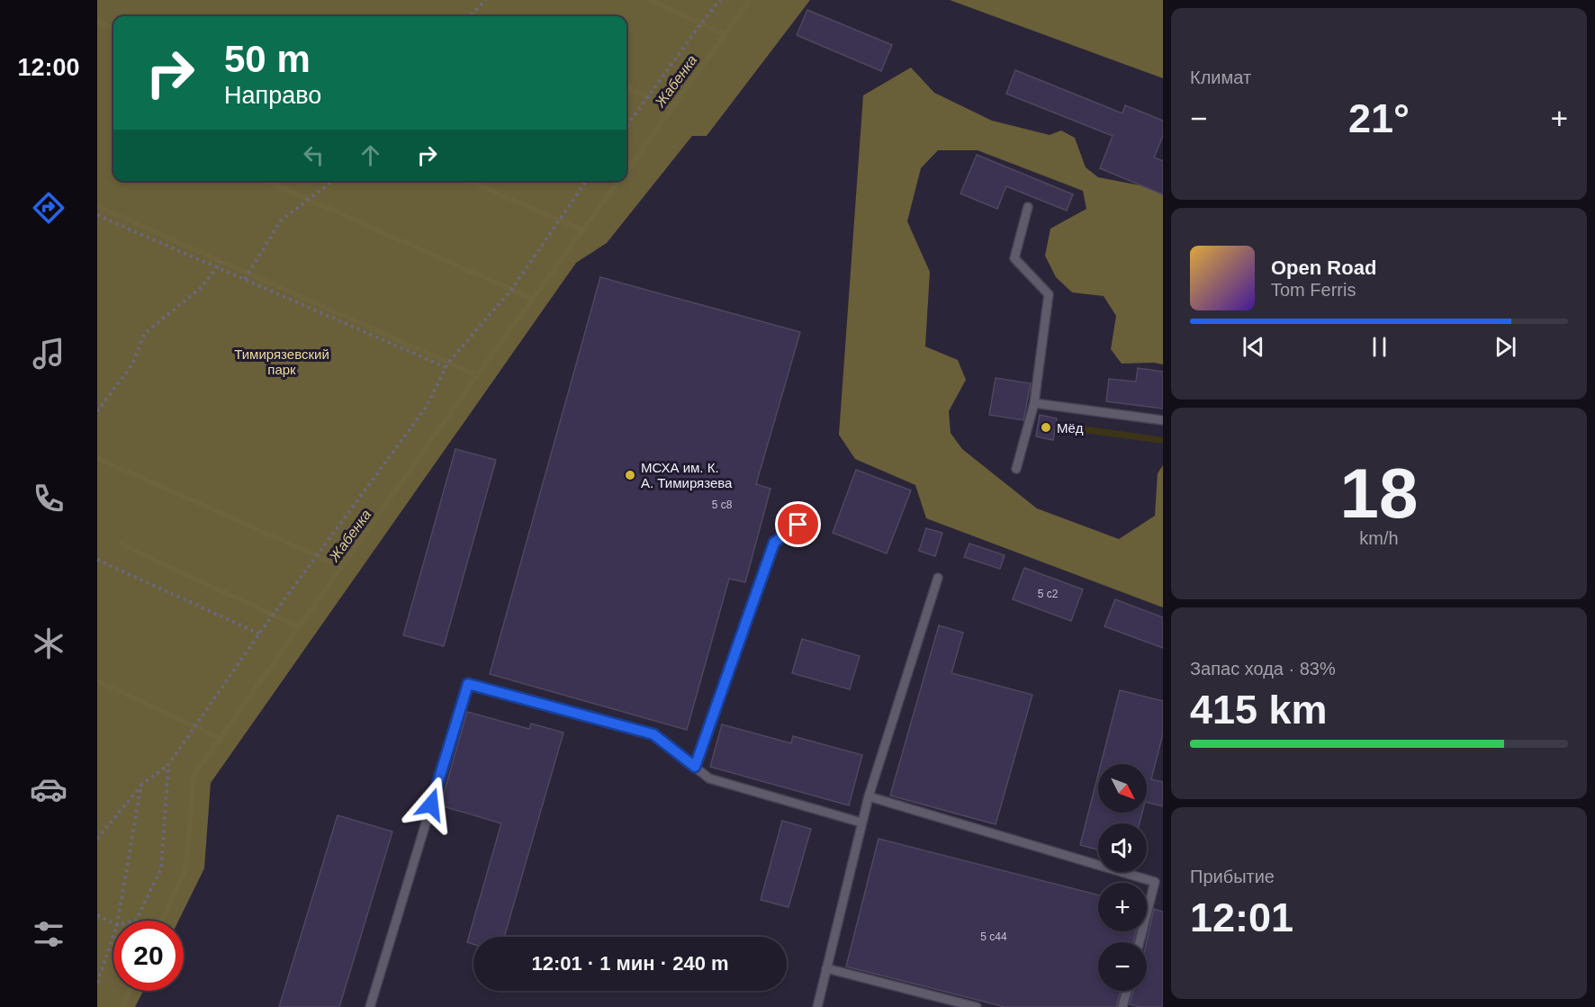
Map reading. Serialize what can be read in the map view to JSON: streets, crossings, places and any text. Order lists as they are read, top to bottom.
{
  "water": ["Жабенка"],
  "parks": ["Тимирязевский парк"],
  "places": ["Мёд", "МСХА им. К. А. Тимирязева"],
  "house_numbers": ["5 с8", "5 с2", "5 с44"],
  "north": "bottom right",
  "page": {
    "tabs": "12:00",
    "tile": [
      "Климат",
      ["18", "km/h"],
      ["Запас хода · 83%", "415 km"],
      ["Прибытие", "12:01"]
    ],
    "turn": ["50 m", "Направо"],
    "heat": ["−", "21°", "+"],
    "song": ["Open Road", "Tom Ferris"],
    "map_buttons": ["+", "−"],
    "limit": "20",
    "trip": "12:01 · 1 мин · 240 m"
  }
}
